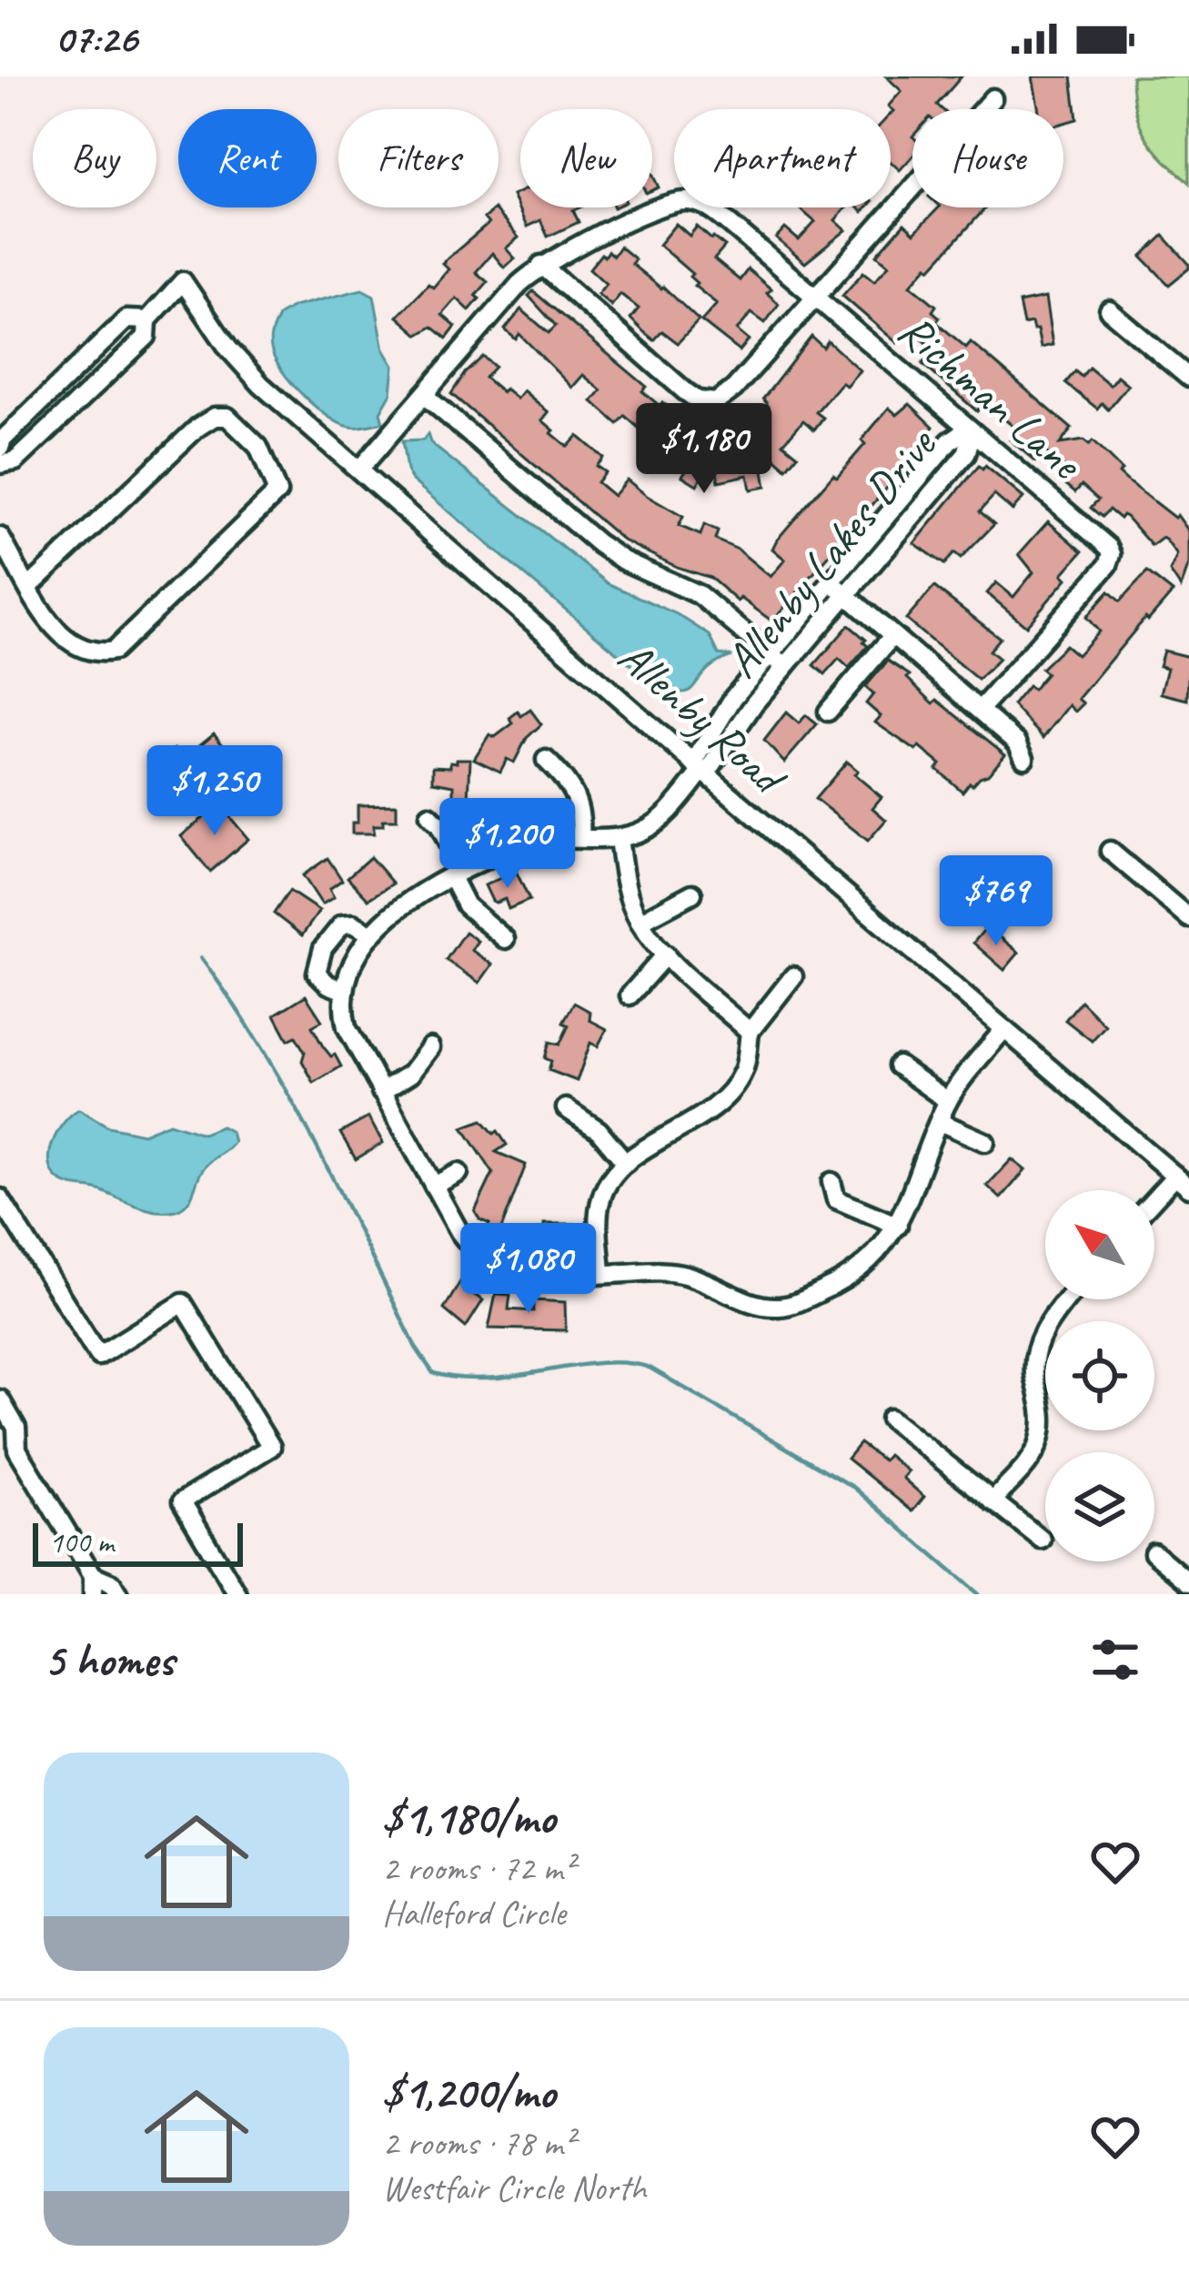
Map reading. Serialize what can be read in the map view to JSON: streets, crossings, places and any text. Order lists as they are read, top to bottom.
{
  "streets": {
    "street": ["Richman Lane", "Allenby Lakes Drive", "Allenby Road"]
  },
  "crossings": [
    ["Richman Lane", "Allenby Lakes Drive"],
    ["Allenby Lakes Drive", "Allenby Road"]
  ],
  "scale_bar": "100 m",
  "north": "top left",
  "page": {
    "status": "07:26",
    "chip": [
      "Buy",
      "Rent",
      "Filters",
      "New",
      "Apartment",
      "House"
    ],
    "price": [
      "$1,180",
      "$1,250",
      "$1,200",
      "$769",
      "$1,080"
    ],
    "scale": "100 m",
    "heading": "5 homes",
    "list": [
      {
        "name": "$1,180/mo",
        "note": "2 rooms · 72 m² · Halleford Circle"
      },
      {
        "name": "$1,200/mo",
        "note": "2 rooms · 78 m² · Westfair Circle North"
      }
    ]
  }
}
